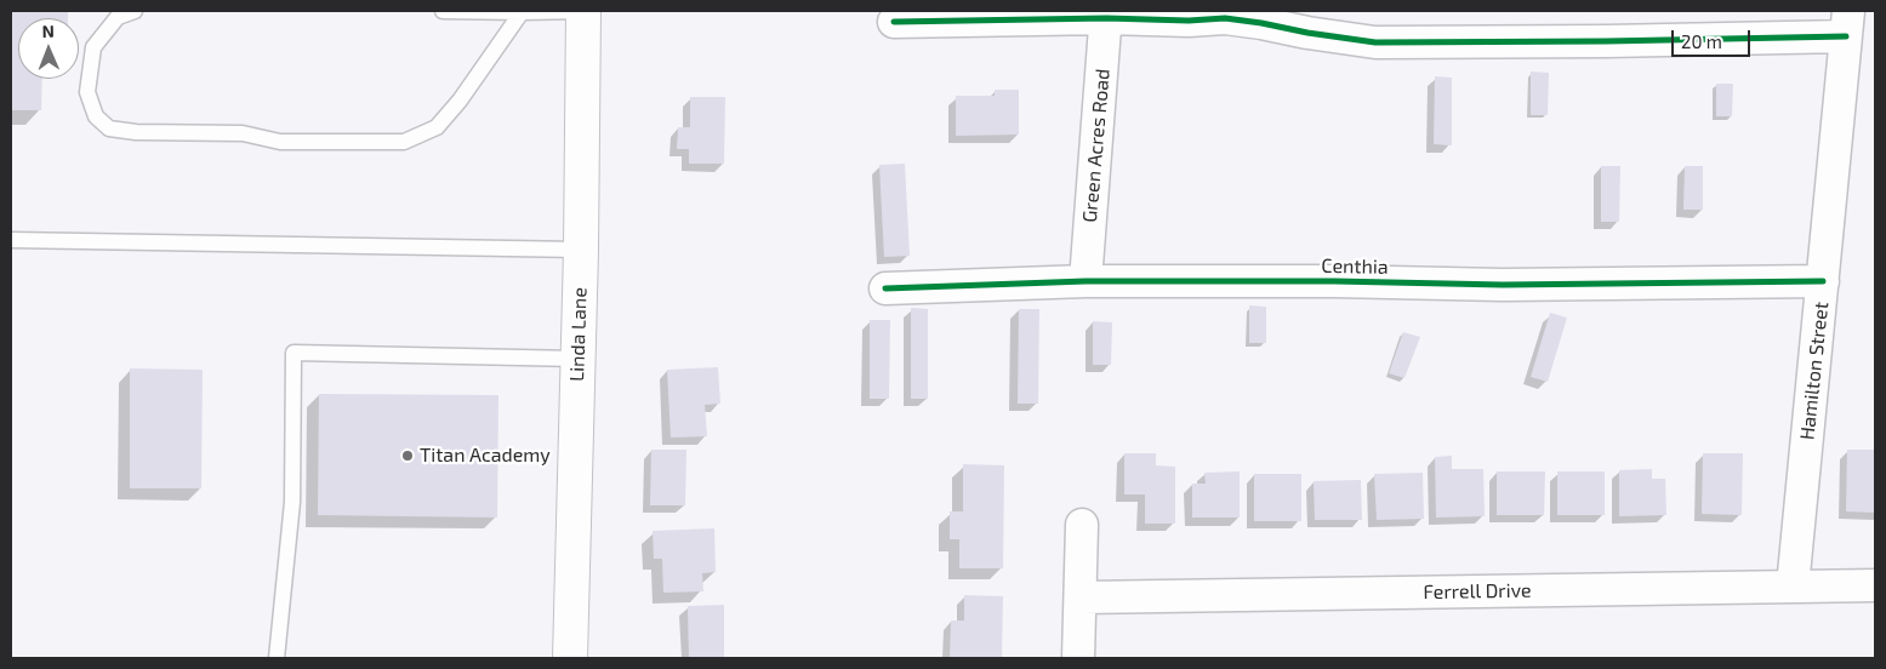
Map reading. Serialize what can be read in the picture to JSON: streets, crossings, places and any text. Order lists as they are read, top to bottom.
{
  "streets": {
    "street": [
      "Green Acres Road",
      "Centhia",
      "Linda Lane",
      "Hamilton Street",
      "Ferrell Drive"
    ]
  },
  "crossings": [
    ["Green Acres Road", "Centhia"],
    ["Centhia", "Hamilton Street"],
    ["Hamilton Street", "Ferrell Drive"]
  ],
  "places": ["Titan Academy"],
  "scale_bar": "20 m",
  "north": "top"
}
